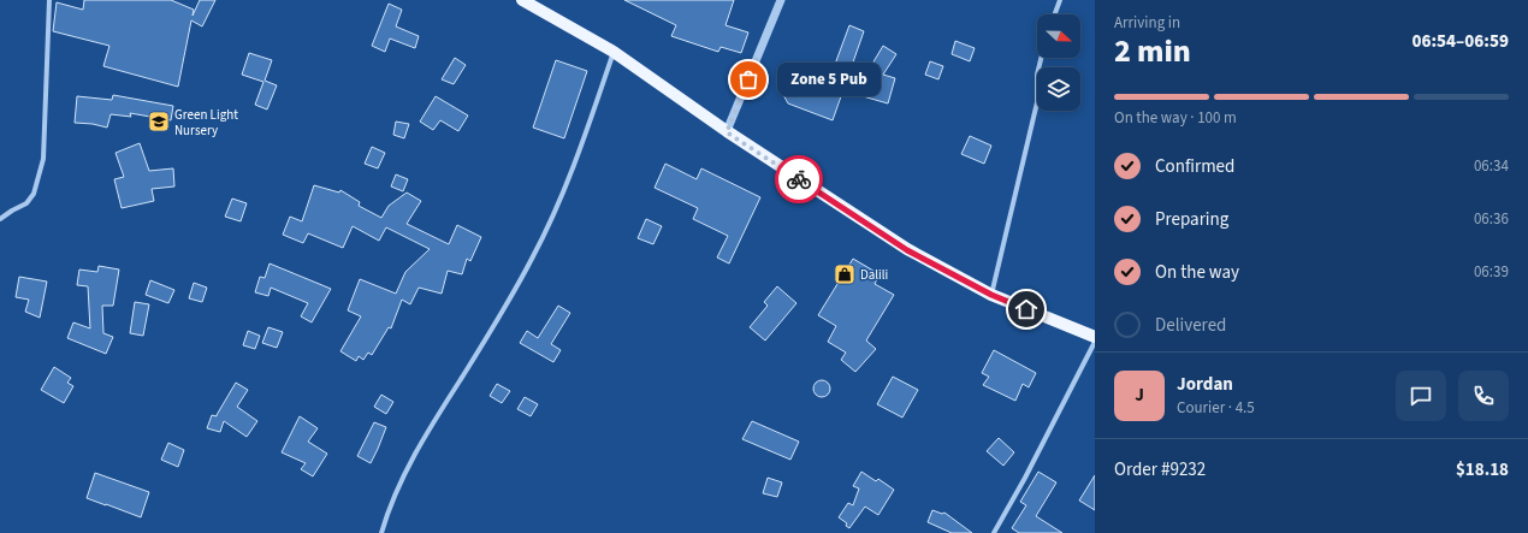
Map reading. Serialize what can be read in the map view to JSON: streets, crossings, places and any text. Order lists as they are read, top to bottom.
{
  "places": {
    "other": ["Zone 5 Pub"],
    "school or university": ["Green Light Nursery"],
    "shop": ["Dalili"]
  },
  "north": "right",
  "page": {
    "heading": ["2 min", "Arriving in", "06:54–06:59"],
    "panel": [
      "Jordan",
      "Courier · 4.5",
      "Order #9232",
      "$18.18"
    ],
    "bubble": "Zone 5 Pub",
    "bar": "On the way · 100 m",
    "list": [
      ["Confirmed", "06:34"],
      ["Preparing", "06:36"],
      ["On the way", "06:39"],
      "Delivered"
    ],
    "round": "J"
  }
}
